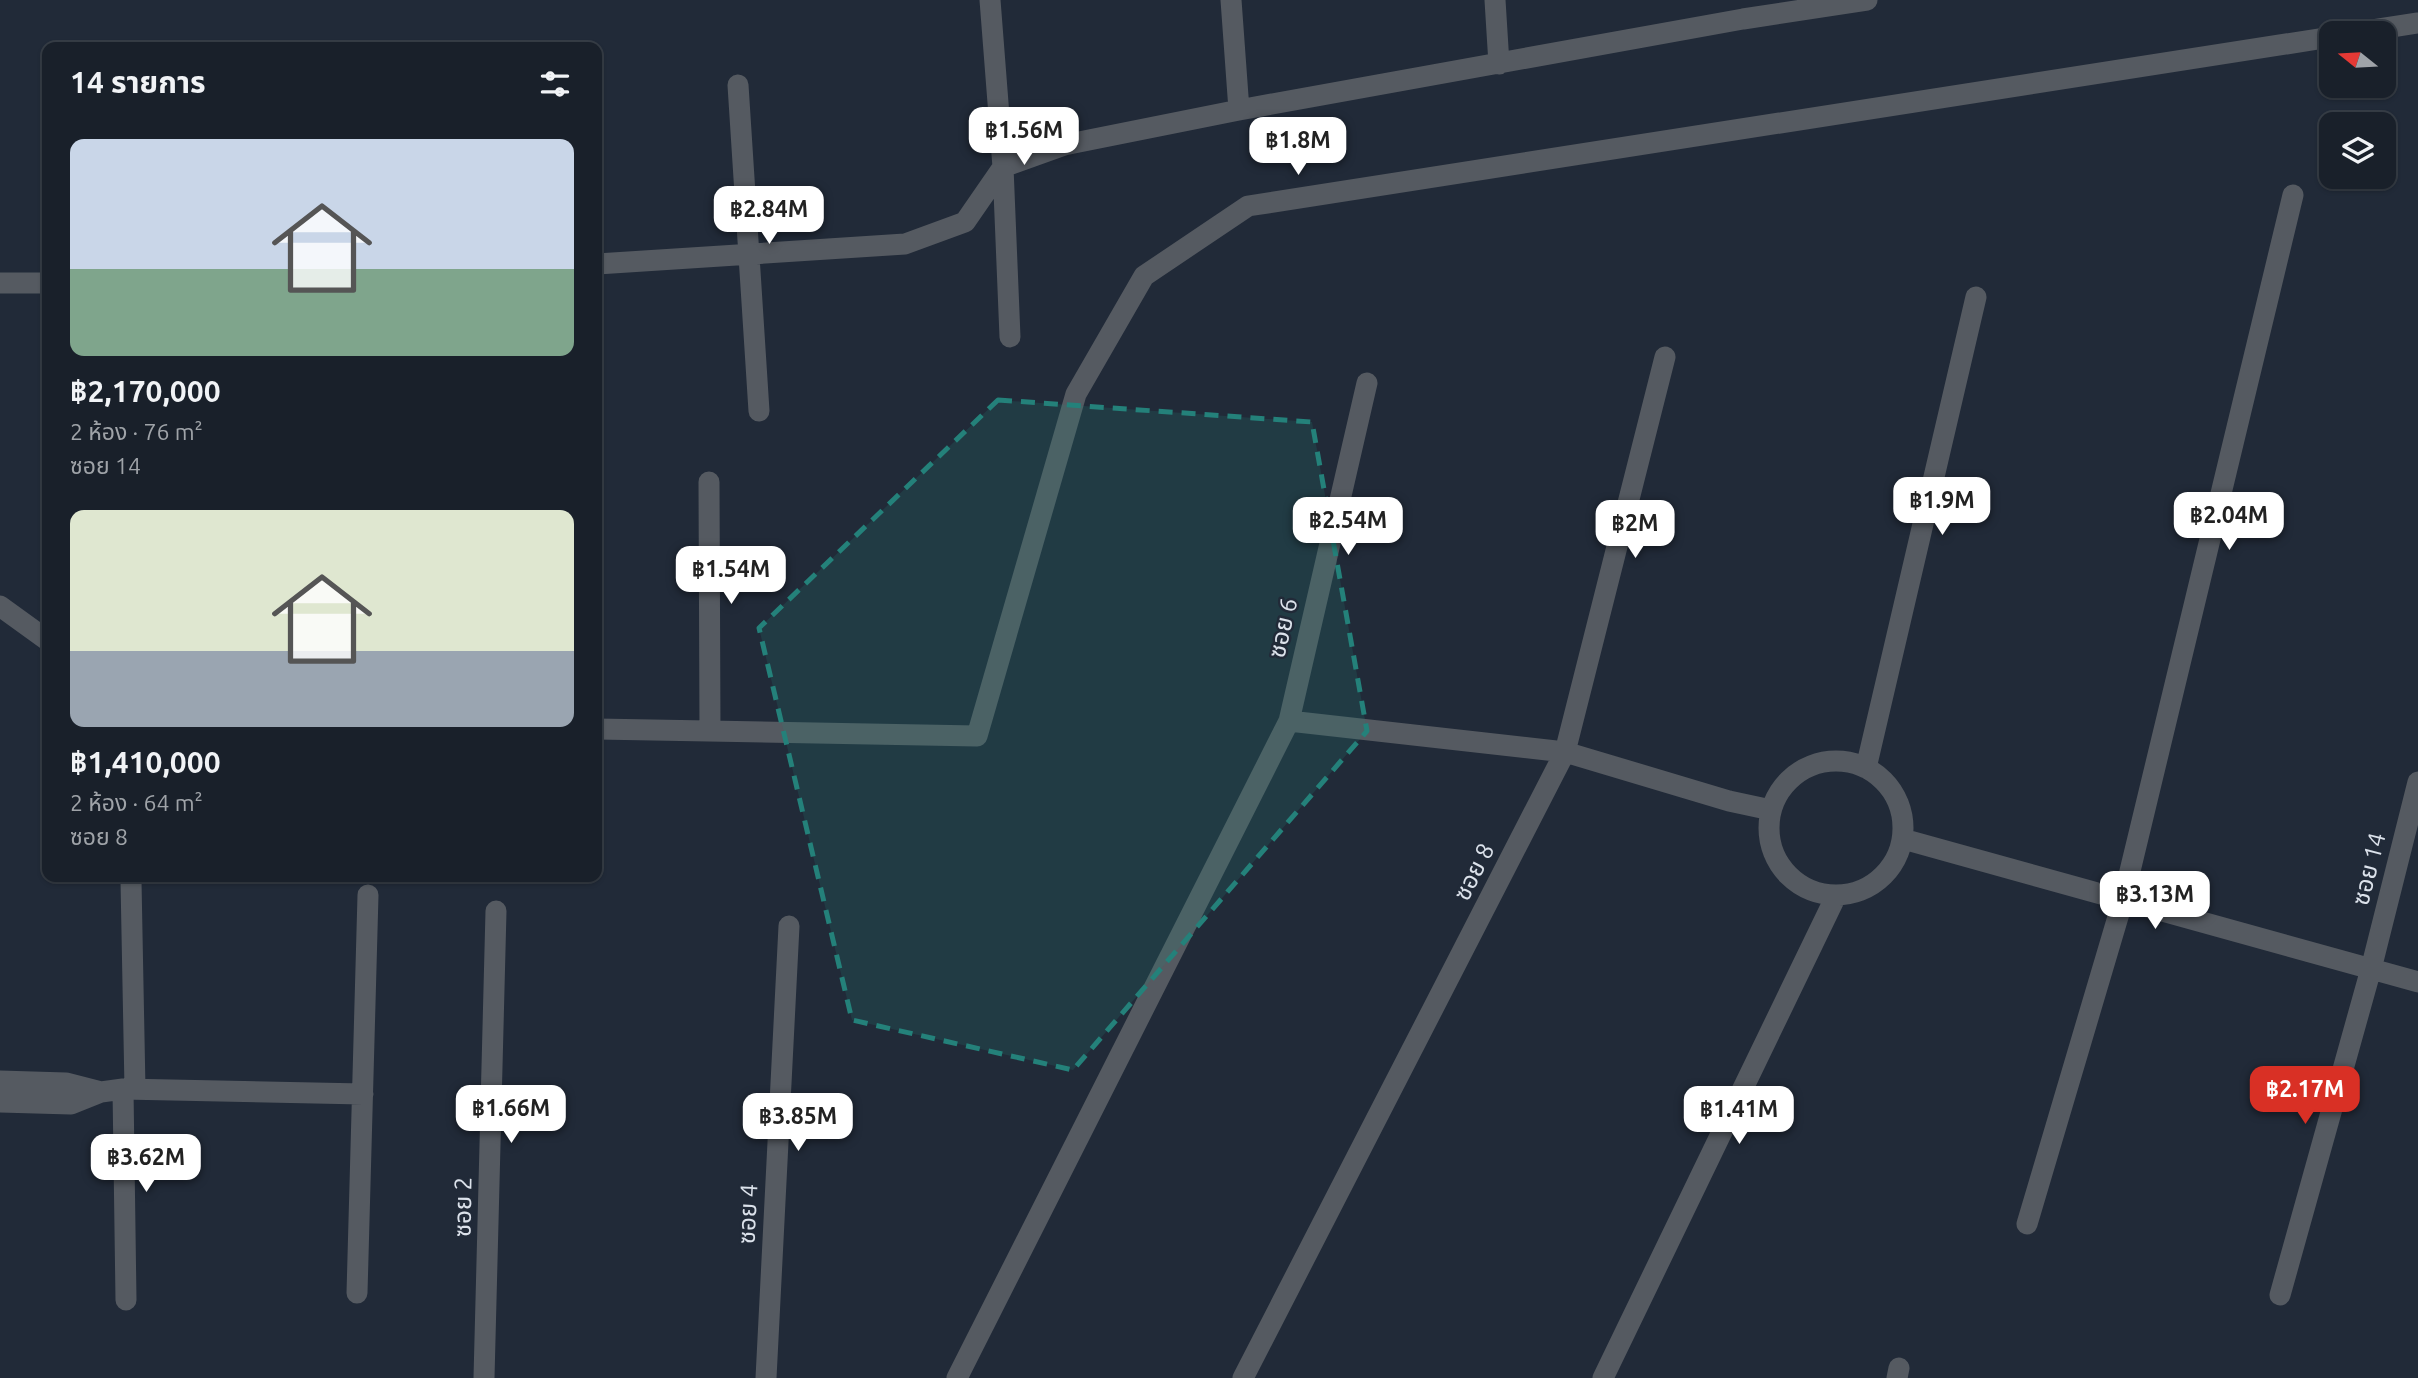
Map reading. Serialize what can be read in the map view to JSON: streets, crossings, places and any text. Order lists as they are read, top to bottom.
{
  "streets": {
    "street": [
      "ซอย 6",
      "ซอย 14",
      "ซอย 8",
      "ซอย 2",
      "ซอย 4"
    ]
  },
  "north": "left",
  "page": {
    "heading": "14 รายการ",
    "price": [
      "฿1.56M",
      "฿1.8M",
      "฿2.84M",
      "฿1.9M",
      "฿2.04M",
      "฿2.54M",
      "฿2M",
      "฿1.54M",
      "฿3.13M",
      "฿2.17M",
      "฿1.66M",
      "฿1.41M",
      "฿3.85M",
      "฿3.62M"
    ],
    "list": [
      {
        "name": "฿2,170,000",
        "note": "2 ห้อง · 76 m² · ซอย 14"
      },
      {
        "name": "฿1,410,000",
        "note": "2 ห้อง · 64 m² · ซอย 8"
      }
    ]
  }
}
